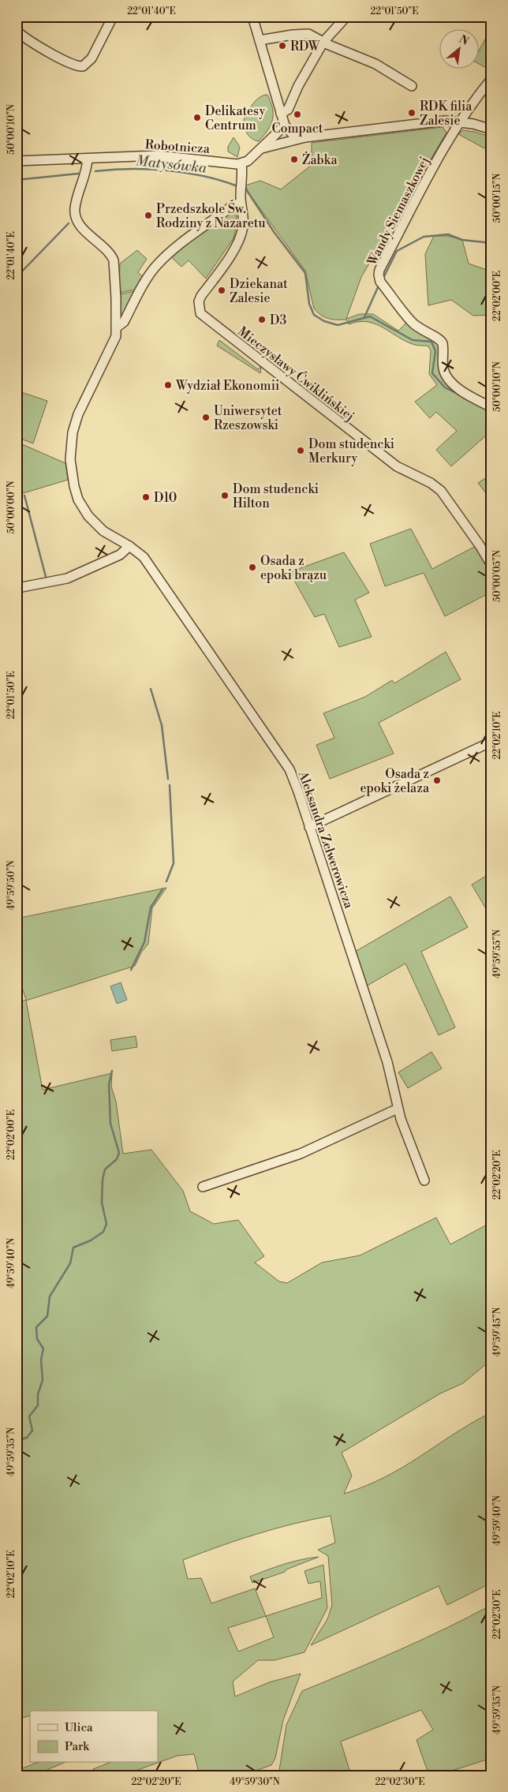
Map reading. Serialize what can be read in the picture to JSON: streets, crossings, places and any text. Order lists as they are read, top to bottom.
{
  "streets": {
    "street": [
      "Robotnicza",
      "Wandy Siemaszkowej",
      "Mieczysławy Ćwiklińskiej",
      "Aleksandra Zelwerowicza"
    ]
  },
  "crossings": [
    ["Robotnicza", "Mieczysławy Ćwiklińskiej"],
    ["Robotnicza", "Aleksandra Zelwerowicza"],
    ["Mieczysławy Ćwiklińskiej", "Aleksandra Zelwerowicza"]
  ],
  "water": ["Matysówka"],
  "places": [
    "RDW",
    "RDK filia Zalesie",
    "Compact",
    "Delikatesy Centrum",
    "Żabka",
    "Przedszkole Św. Rodziny z Nazaretu",
    "Dziekanat Zalesie",
    "D3",
    "Wydział Ekonomii",
    "Uniwersytet Rzeszowski",
    "Dom studencki Merkury",
    "Dom studencki Hilton",
    "D10",
    "Osada z epoki brązu",
    "Osada z epoki żelaza"
  ],
  "legend": ["Ulica", "Park"],
  "north": "top right",
  "coordinates": [
    "22°01'40\"E",
    "22°01'50\"E",
    "50°00'10\"N",
    "50°00'15\"N",
    "22°02'00\"E",
    "50°00'00\"N",
    "50°00'05\"N",
    "22°02'10\"E",
    "49°59'50\"N",
    "49°59'55\"N",
    "22°02'20\"E",
    "49°59'40\"N",
    "49°59'45\"N",
    "49°59'35\"N",
    "22°02'30\"E",
    "49°59'30\"N"
  ]
}
